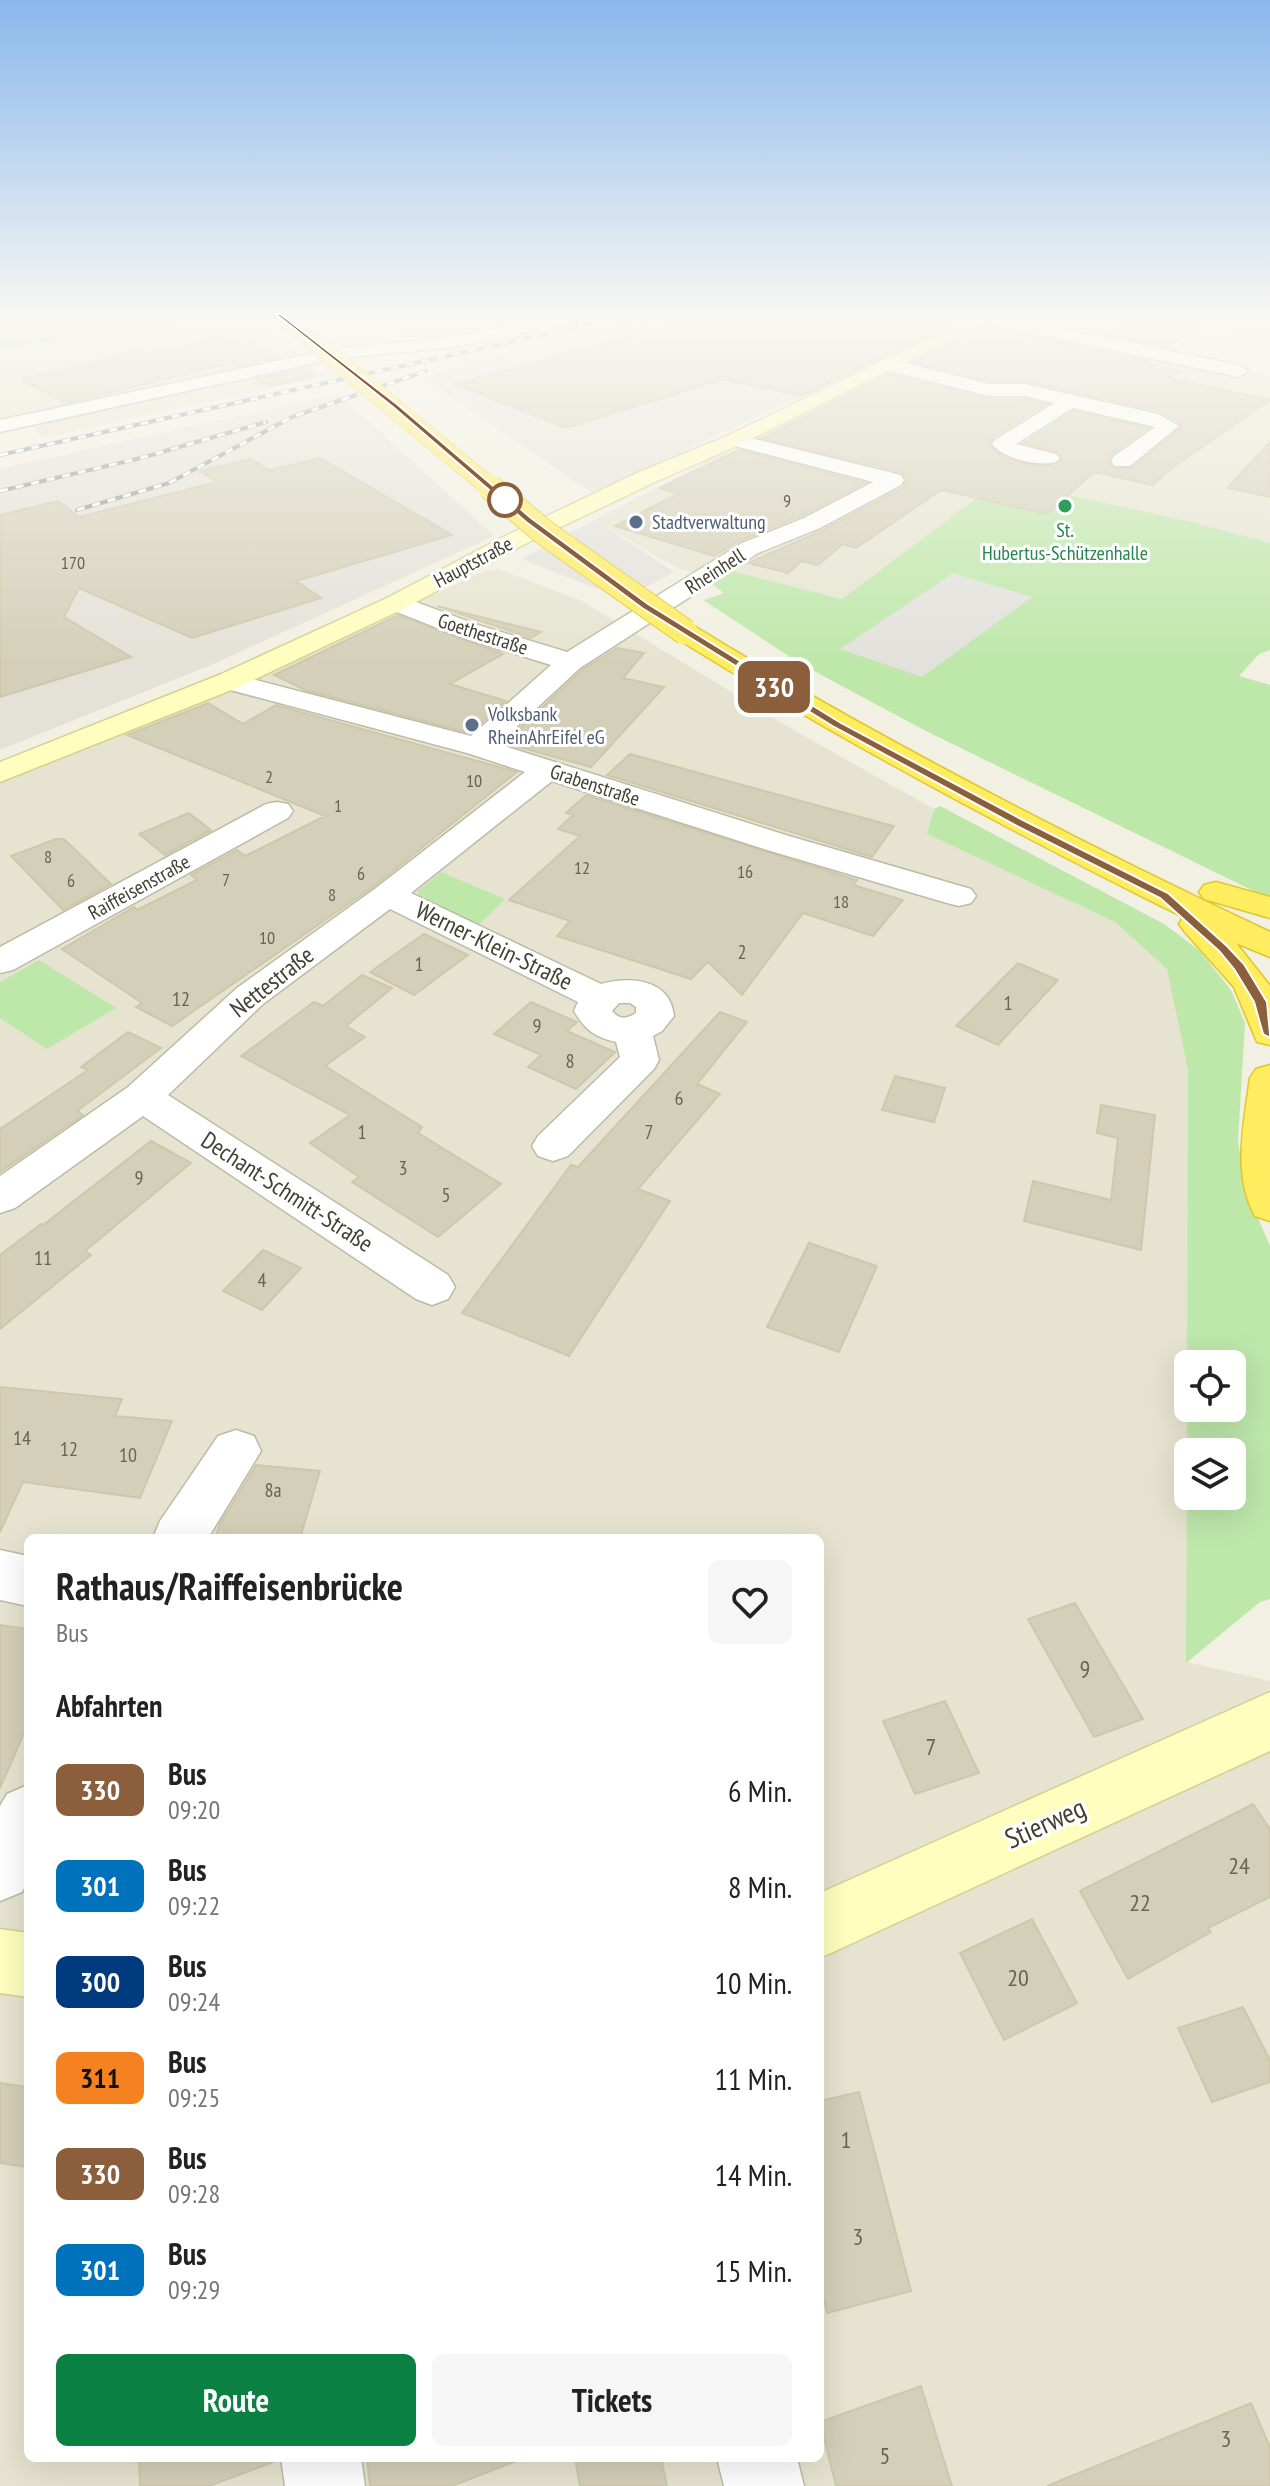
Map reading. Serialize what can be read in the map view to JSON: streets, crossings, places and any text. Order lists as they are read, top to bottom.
{
  "streets": {
    "main road": ["Hauptstraße", "Stierweg"],
    "street": [
      "Rheinhell",
      "Goethestraße",
      "Grabenstraße",
      "Raiffeisenstraße",
      "Werner-Klein-Straße",
      "Nettestraße",
      "Dechant-Schmitt-Straße"
    ]
  },
  "crossings": [
    ["Hauptstraße", "Rheinhell"],
    ["Hauptstraße", "Goethestraße"],
    ["Hauptstraße", "Grabenstraße"],
    ["Rheinhell", "Goethestraße"],
    ["Rheinhell", "Grabenstraße"],
    ["Grabenstraße", "Nettestraße"],
    ["Werner-Klein-Straße", "Nettestraße"],
    ["Nettestraße", "Dechant-Schmitt-Straße"]
  ],
  "places": ["St. Hubertus-Schützenhalle", "Stadtverwaltung", "Volksbank RheinAhrEifel eG"],
  "lines": ["bus line 330"],
  "house_numbers": [
    "9",
    "170",
    "2",
    "10",
    "1",
    "8",
    "12",
    "16",
    "6",
    "7",
    "6",
    "8",
    "18",
    "10",
    "2",
    "1",
    "12",
    "1",
    "9",
    "8",
    "6",
    "1",
    "7",
    "3",
    "9",
    "5",
    "11",
    "4",
    "14",
    "12",
    "10",
    "8a",
    "9",
    "7",
    "24",
    "22",
    "20",
    "1",
    "3",
    "3",
    "5"
  ],
  "page": {
    "on_map": "330",
    "heading": [
      ["Rathaus/Raiffeisenbrücke", "Bus"],
      "Abfahrten"
    ],
    "list": [
      {
        "mark": "330",
        "name": "Bus",
        "note": "09:20",
        "value": "6 Min."
      },
      {
        "mark": "301",
        "name": "Bus",
        "note": "09:22",
        "value": "8 Min."
      },
      {
        "mark": "300",
        "name": "Bus",
        "note": "09:24",
        "value": "10 Min."
      },
      {
        "mark": "311",
        "name": "Bus",
        "note": "09:25",
        "value": "11 Min."
      },
      {
        "mark": "330",
        "name": "Bus",
        "note": "09:28",
        "value": "14 Min."
      },
      {
        "mark": "301",
        "name": "Bus",
        "note": "09:29",
        "value": "15 Min."
      }
    ],
    "buttons": ["Route", "Tickets"]
  }
}
